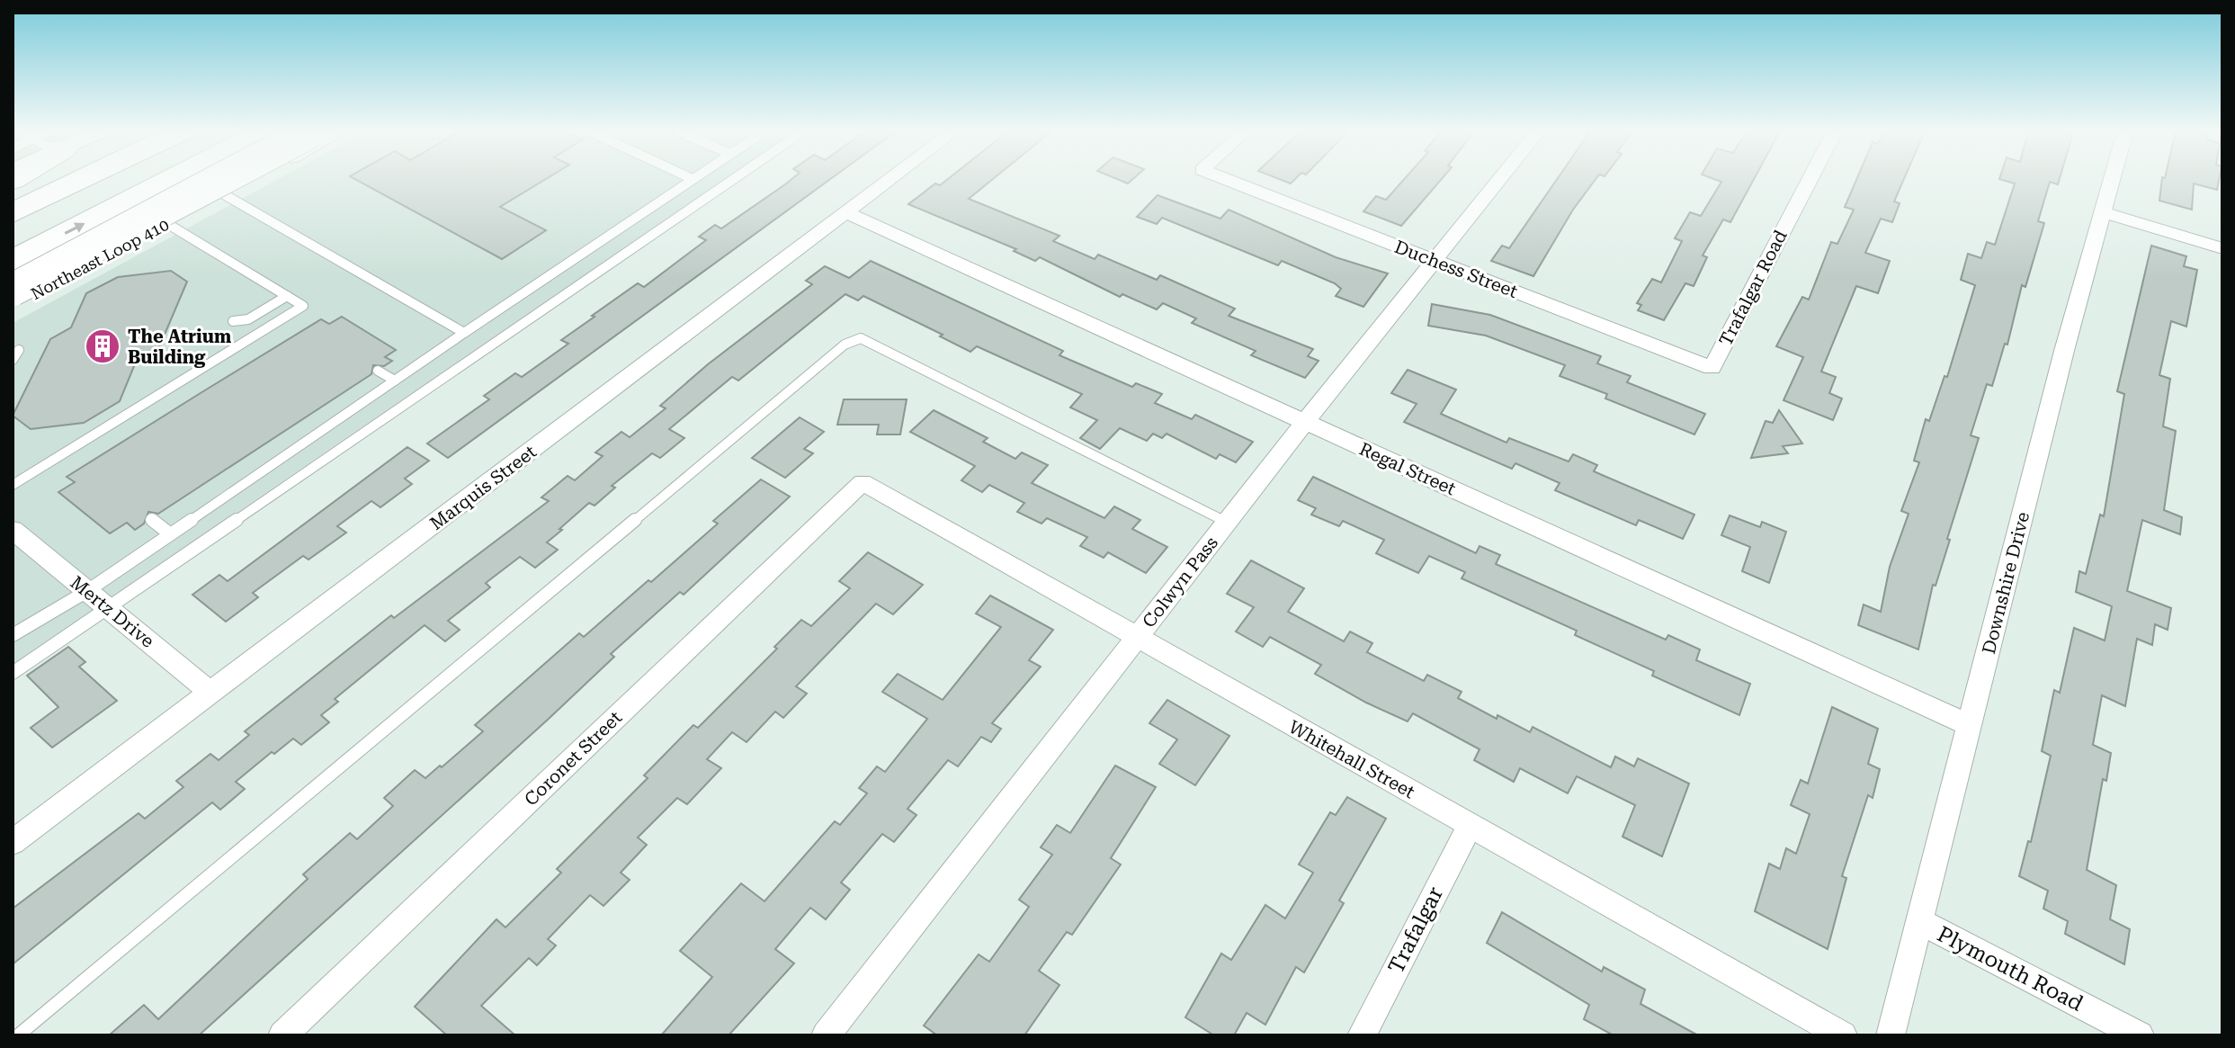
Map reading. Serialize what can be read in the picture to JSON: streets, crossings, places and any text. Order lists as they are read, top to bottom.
{
  "streets": {
    "main road": ["Northeast Loop 410"],
    "street": [
      "Duchess Street",
      "Trafalgar Road",
      "Regal Street",
      "Marquis Street",
      "Colwyn Pass",
      "Downshire Drive",
      "Mertz Drive",
      "Coronet Street",
      "Whitehall Street",
      "Trafalgar",
      "Plymouth Road"
    ]
  },
  "crossings": [
    ["Duchess Street", "Trafalgar Road"],
    ["Duchess Street", "Colwyn Pass"],
    ["Regal Street", "Marquis Street"],
    ["Regal Street", "Colwyn Pass"],
    ["Regal Street", "Downshire Drive"],
    ["Marquis Street", "Mertz Drive"],
    ["Colwyn Pass", "Whitehall Street"],
    ["Downshire Drive", "Plymouth Road"],
    ["Coronet Street", "Whitehall Street"],
    ["Whitehall Street", "Trafalgar"]
  ],
  "places": {
    "building": ["The Atrium Building"]
  }
}
